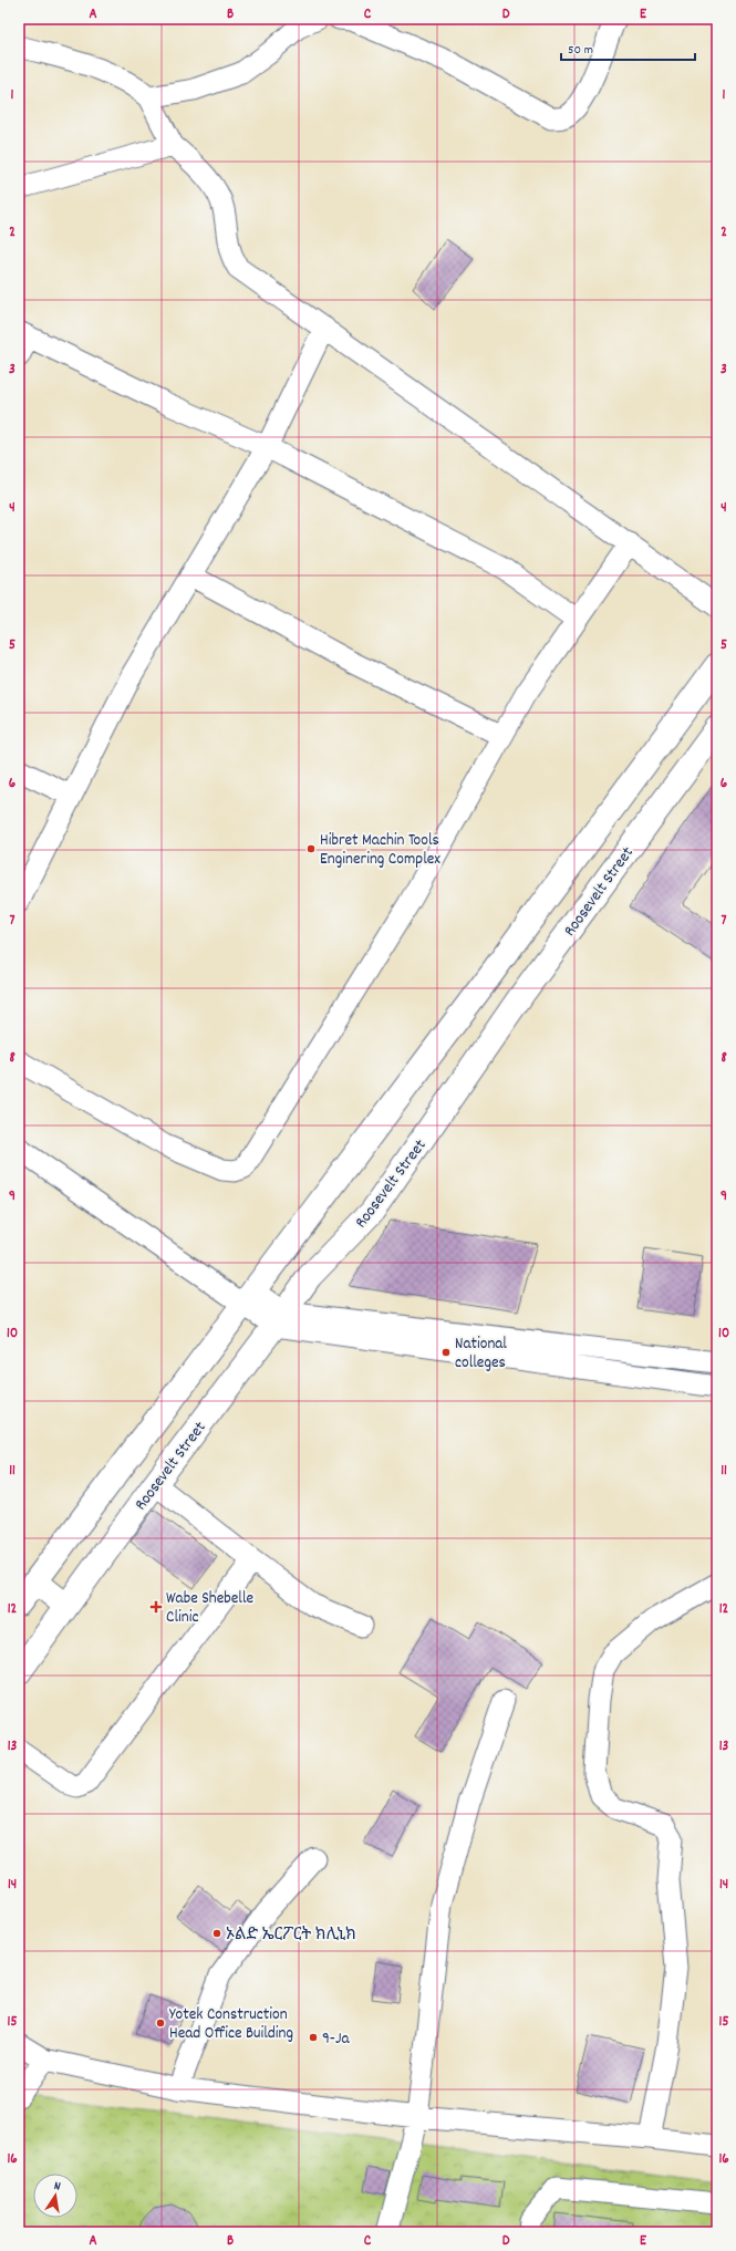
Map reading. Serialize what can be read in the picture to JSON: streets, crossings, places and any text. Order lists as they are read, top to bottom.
{
  "streets": {
    "main road": ["Roosevelt Street"]
  },
  "places": {
    "other": [
      "Hibret Machin Tools Enginering Complex",
      "National colleges",
      "ኦልድ ኤርፖርት ክሊኒክ",
      "Yotek Construction Head Office Building",
      "9-Ja"
    ],
    "health": ["Wabe Shebelle Clinic"]
  },
  "scale_bar": "50 m",
  "north": "top",
  "grid": {
    "columns": [
      "A",
      "B",
      "C",
      "D",
      "E"
    ],
    "rows": [
      "1",
      "2",
      "3",
      "4",
      "5",
      "6",
      "7",
      "8",
      "9",
      "10",
      "11",
      "12",
      "13",
      "14",
      "15",
      "16"
    ]
  }
}
